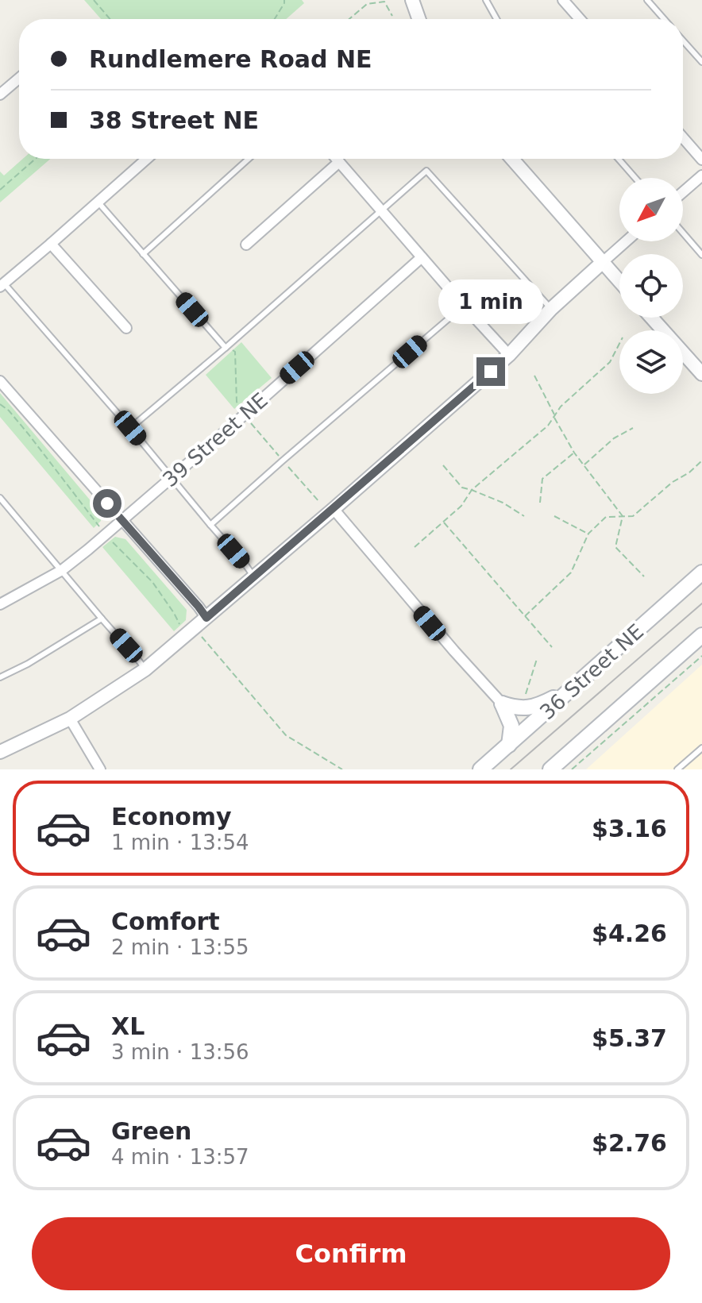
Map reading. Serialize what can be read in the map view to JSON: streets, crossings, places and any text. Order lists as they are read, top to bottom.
{
  "streets": {
    "main road": ["36 Street NE"],
    "street": ["39 Street NE"]
  },
  "north": "bottom left",
  "page": {
    "banner": ["Rundlemere Road NE", "38 Street NE"],
    "bubble": "1 min",
    "list": [
      {
        "name": "Economy",
        "note": "1 min · 13:54",
        "value": "$3.16"
      },
      {
        "name": "Comfort",
        "note": "2 min · 13:55",
        "value": "$4.26"
      },
      {
        "name": "XL",
        "note": "3 min · 13:56",
        "value": "$5.37"
      },
      {
        "name": "Green",
        "note": "4 min · 13:57",
        "value": "$2.76"
      }
    ],
    "buttons": "Confirm"
  }
}
